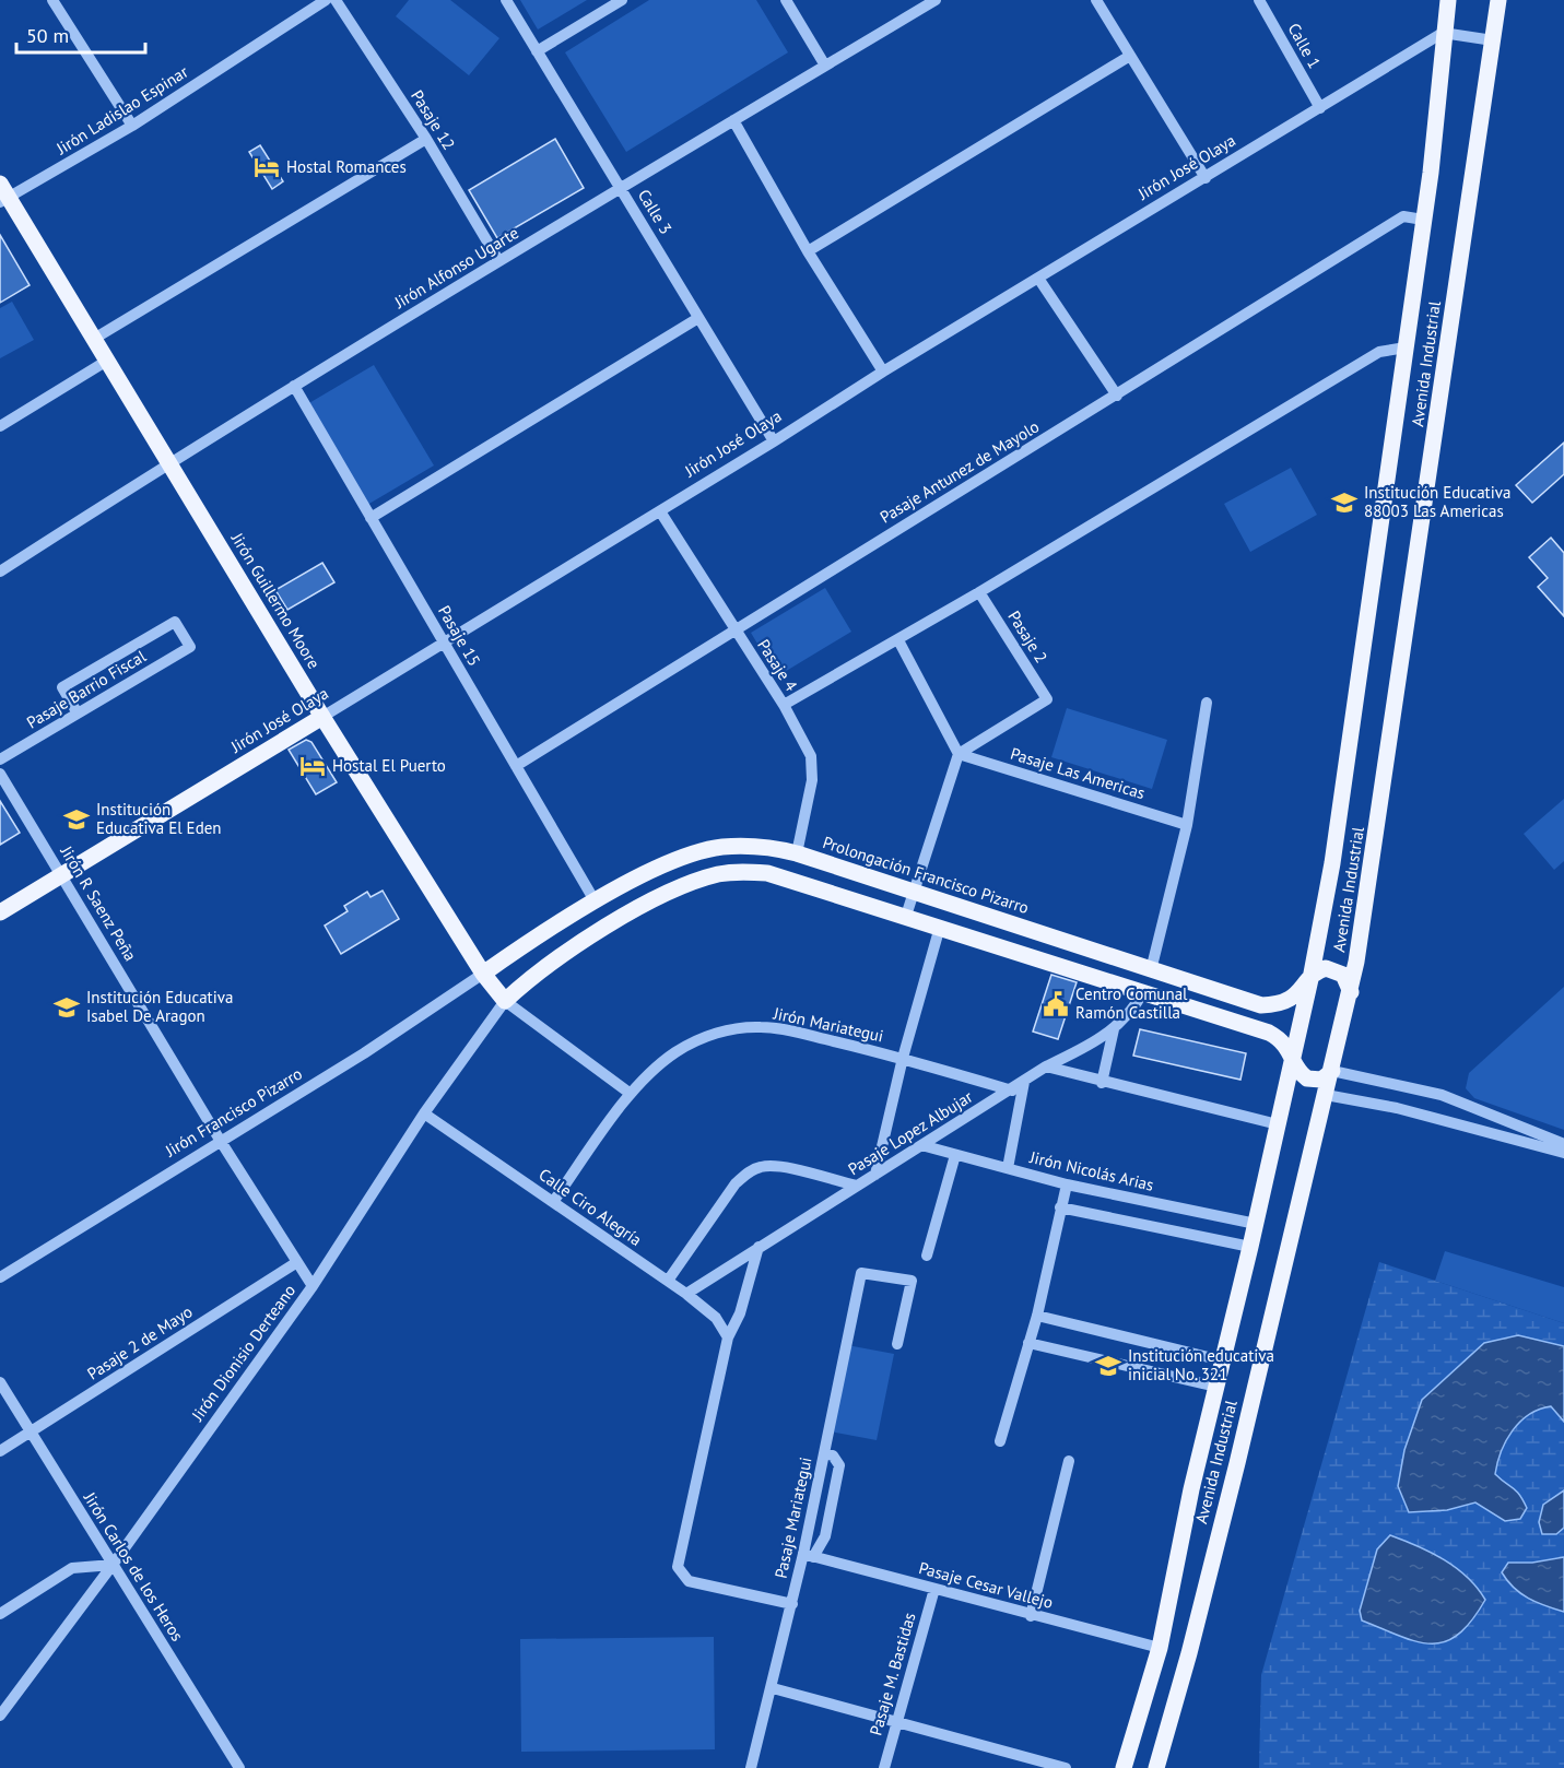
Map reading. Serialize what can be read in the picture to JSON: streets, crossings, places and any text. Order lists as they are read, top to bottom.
{
  "streets": {
    "main road": [
      "Jirón José Olaya",
      "Avenida Industrial",
      "Jirón Guillermo Moore",
      "Prolongación Francisco Pizarro"
    ],
    "street": [
      "Calle 1",
      "Jirón Ladislao Espinar",
      "Pasaje 12",
      "Calle 3",
      "Jirón Alfonso Ugarte",
      "Pasaje Antunez de Mayolo",
      "Pasaje 15",
      "Pasaje 2",
      "Pasaje 4",
      "Pasaje Barrio Fiscal",
      "Pasaje Las Americas",
      "Jirón R Saenz Peña",
      "Jirón Mariategui",
      "Jirón Francisco Pizarro",
      "Pasaje Lopez Albujar",
      "Jirón Nicolás Arias",
      "Calle Ciro Alegría",
      "Pasaje 2 de Mayo",
      "Jirón Dionisio Derteano",
      "Pasaje Mariategui",
      "Jirón Carlos de los Heros",
      "Pasaje Cesar Vallejo",
      "Pasaje M. Bastidas"
    ]
  },
  "crossings": [
    ["Calle 1", "Jirón José Olaya"],
    ["Jirón Ladislao Espinar", "Jirón Guillermo Moore"],
    ["Pasaje 12", "Jirón Alfonso Ugarte"],
    ["Jirón José Olaya", "Calle 3"],
    ["Jirón José Olaya", "Avenida Industrial"],
    ["Jirón José Olaya", "Jirón Guillermo Moore"],
    ["Jirón José Olaya", "Pasaje 15"],
    ["Jirón José Olaya", "Pasaje 4"],
    ["Jirón José Olaya", "Jirón R Saenz Peña"],
    ["Calle 3", "Jirón Alfonso Ugarte"],
    ["Jirón Alfonso Ugarte", "Jirón Guillermo Moore"],
    ["Jirón Alfonso Ugarte", "Pasaje 15"],
    ["Avenida Industrial", "Pasaje Antunez de Mayolo"],
    ["Avenida Industrial", "Prolongación Francisco Pizarro"],
    ["Avenida Industrial", "Jirón Nicolás Arias"],
    ["Avenida Industrial", "Pasaje Cesar Vallejo"],
    ["Pasaje Antunez de Mayolo", "Pasaje 15"],
    ["Pasaje Antunez de Mayolo", "Pasaje 4"],
    ["Jirón Guillermo Moore", "Prolongación Francisco Pizarro"],
    ["Jirón Guillermo Moore", "Jirón Mariategui"],
    ["Jirón Guillermo Moore", "Jirón Francisco Pizarro"],
    ["Jirón Guillermo Moore", "Jirón Dionisio Derteano"],
    ["Pasaje 15", "Prolongación Francisco Pizarro"],
    ["Pasaje 2", "Pasaje Las Americas"],
    ["Pasaje 4", "Prolongación Francisco Pizarro"],
    ["Prolongación Francisco Pizarro", "Jirón Francisco Pizarro"],
    ["Jirón R Saenz Peña", "Jirón Francisco Pizarro"],
    ["Jirón R Saenz Peña", "Pasaje 2 de Mayo"],
    ["Jirón R Saenz Peña", "Jirón Dionisio Derteano"],
    ["Jirón Mariategui", "Pasaje Lopez Albujar"],
    ["Jirón Mariategui", "Calle Ciro Alegría"],
    ["Pasaje Lopez Albujar", "Jirón Nicolás Arias"],
    ["Pasaje Lopez Albujar", "Calle Ciro Alegría"],
    ["Calle Ciro Alegría", "Jirón Dionisio Derteano"],
    ["Pasaje 2 de Mayo", "Jirón Carlos de los Heros"],
    ["Jirón Dionisio Derteano", "Jirón Carlos de los Heros"],
    ["Pasaje Mariategui", "Pasaje Cesar Vallejo"],
    ["Pasaje Cesar Vallejo", "Pasaje M. Bastidas"]
  ],
  "places": {
    "hotel": ["Hostal Romances", "Hostal El Puerto"],
    "school or university": [
      "Institución Educativa 88003 Las Americas",
      "Institución Educativa El Eden",
      "Institución Educativa Isabel De Aragon",
      "Institución educativa inicial No. 321"
    ],
    "public building": ["Centro Comunal Ramón Castilla"]
  },
  "scale_bar": "50 m"
}
